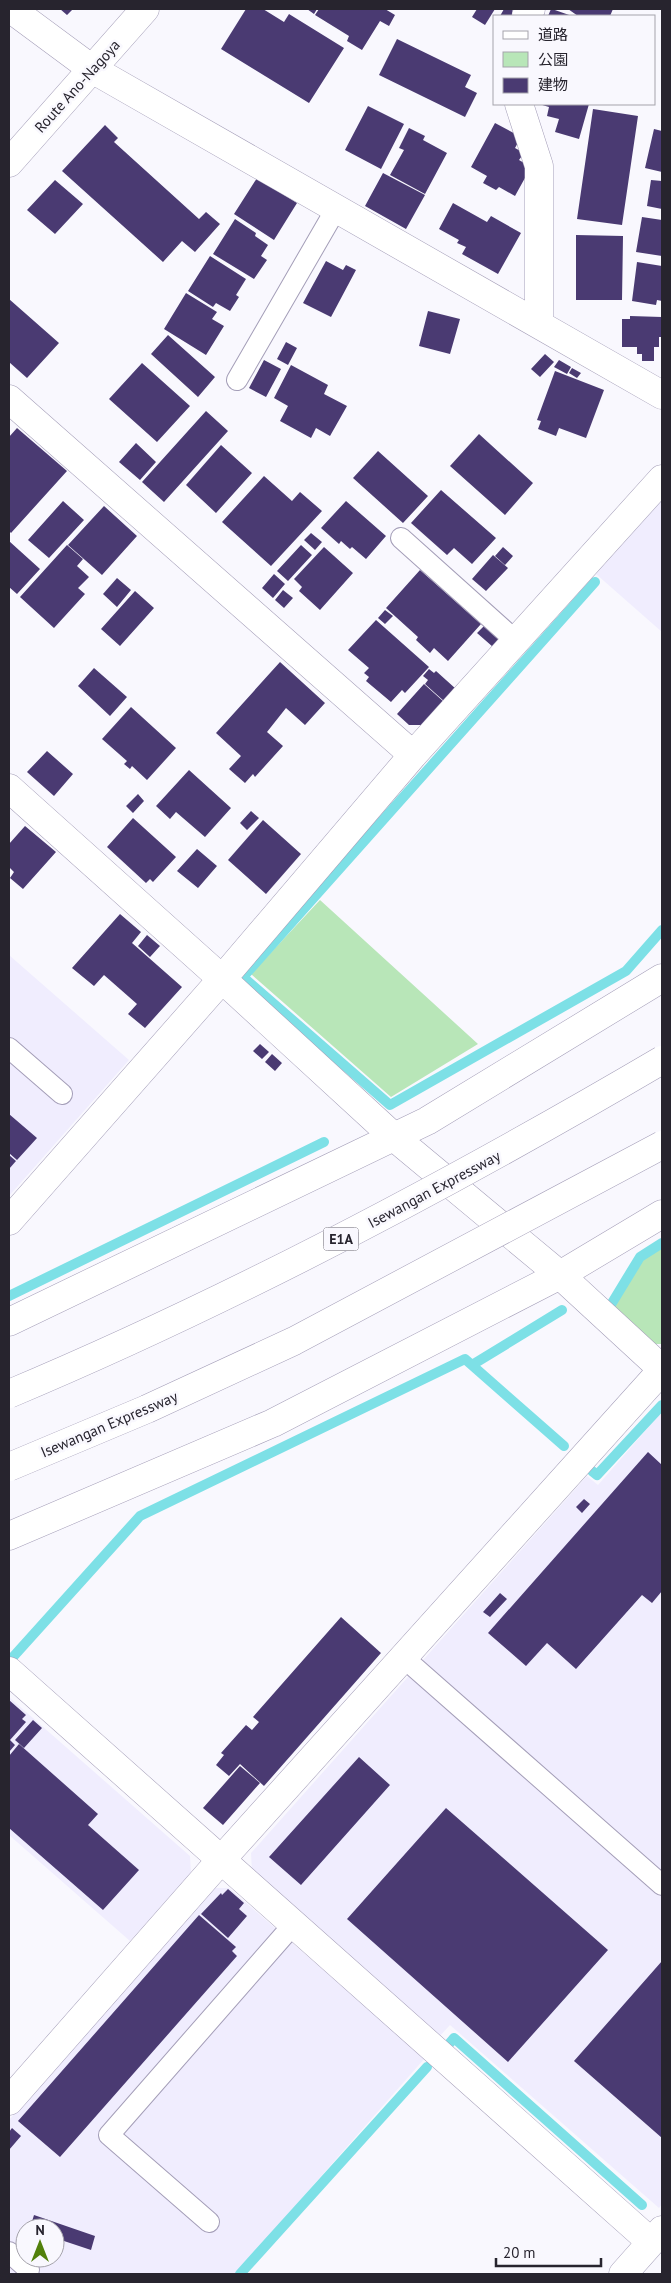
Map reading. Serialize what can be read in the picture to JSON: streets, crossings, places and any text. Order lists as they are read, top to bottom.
{
  "streets": {
    "main road": ["Route Ano-Nagoya", "Isewangan Expressway", "E1A"]
  },
  "legend": ["道路", "公園", "建物"],
  "scale_bar": "20 m",
  "north": "top"
}
